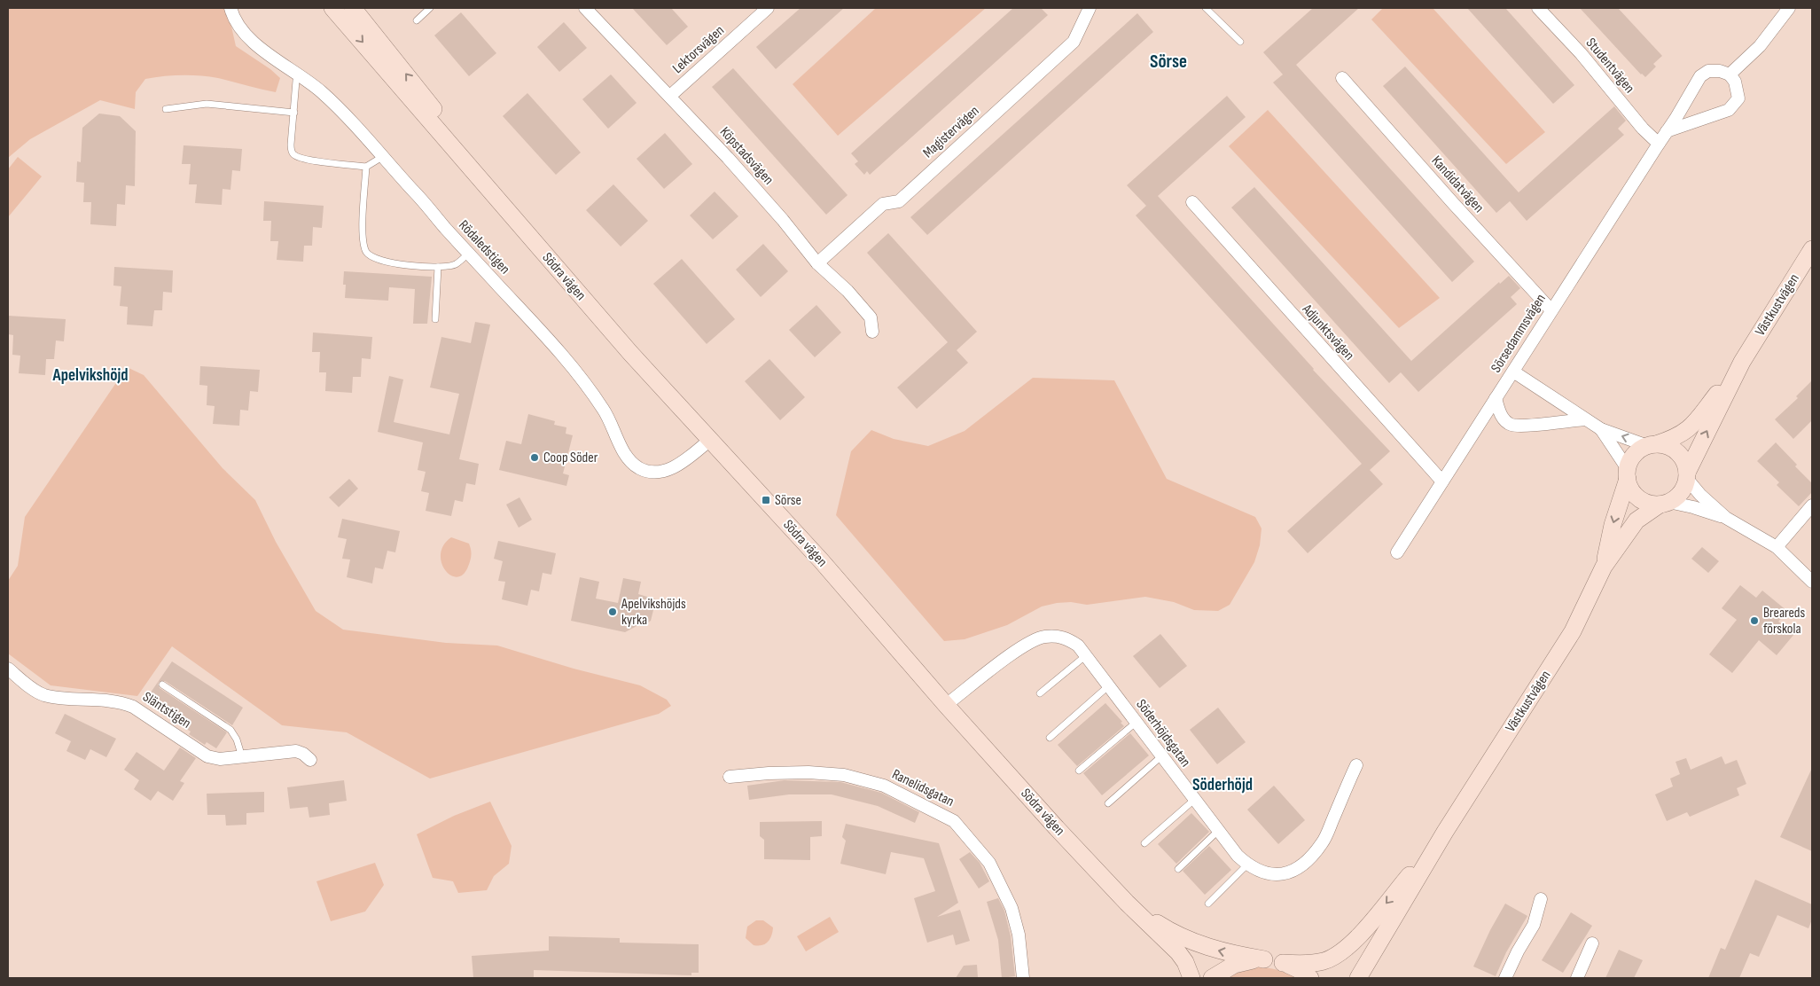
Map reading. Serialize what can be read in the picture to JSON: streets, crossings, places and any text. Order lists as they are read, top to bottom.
{
  "streets": {
    "street": [
      "Lektorsvägen",
      "Studentvägen",
      "Magistervägen",
      "Köpstadsvägen",
      "Kandidatvägen",
      "Rödaledstigen",
      "Södra vägen",
      "Västkustvägen",
      "Adjunktsvägen",
      "Sörsedammsvägen",
      "Släntstigen",
      "Söderhöjdsgatan",
      "Ranelidsgatan"
    ]
  },
  "crossings": [
    ["Lektorsvägen", "Köpstadsvägen"],
    ["Studentvägen", "Sörsedammsvägen"],
    ["Magistervägen", "Köpstadsvägen"],
    ["Kandidatvägen", "Sörsedammsvägen"],
    ["Rödaledstigen", "Södra vägen"],
    ["Södra vägen", "Västkustvägen"],
    ["Södra vägen", "Söderhöjdsgatan"],
    ["Adjunktsvägen", "Sörsedammsvägen"]
  ],
  "districts": ["Sörse", "Apelvikshöjd", "Söderhöjd"],
  "places": {
    "other": ["Coop Söder", "Apelvikshöjds kyrka", "Breareds förskola"],
    "transit": ["Sörse"]
  }
}
